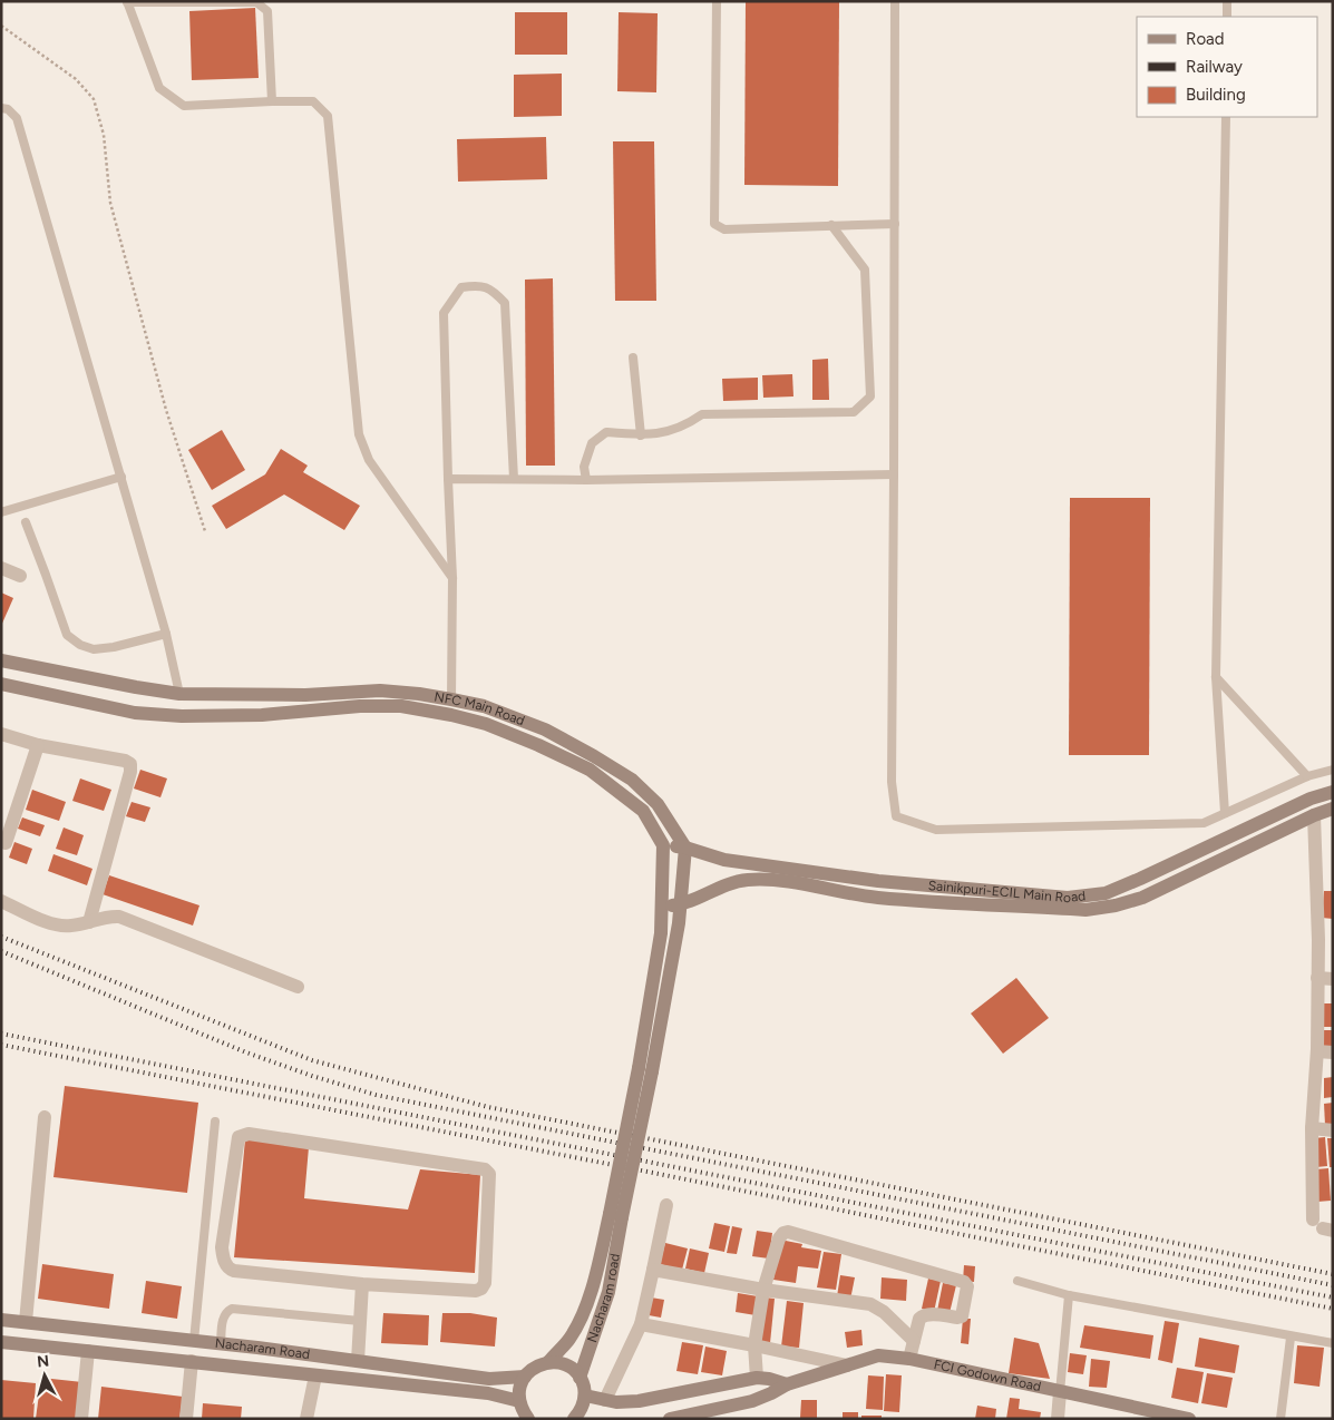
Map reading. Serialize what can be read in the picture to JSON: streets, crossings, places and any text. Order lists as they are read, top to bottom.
{
  "streets": {
    "main road": [
      "NFC Main Road",
      "Sainikpuri-ECIL Main Road",
      "Nacharam road",
      "Nacharam Road",
      "FCI Godown Road"
    ]
  },
  "crossings": [
    ["NFC Main Road", "Sainikpuri-ECIL Main Road"],
    ["Nacharam road", "Nacharam Road"]
  ],
  "legend": ["Road", "Railway", "Building"],
  "north": "top"
}
